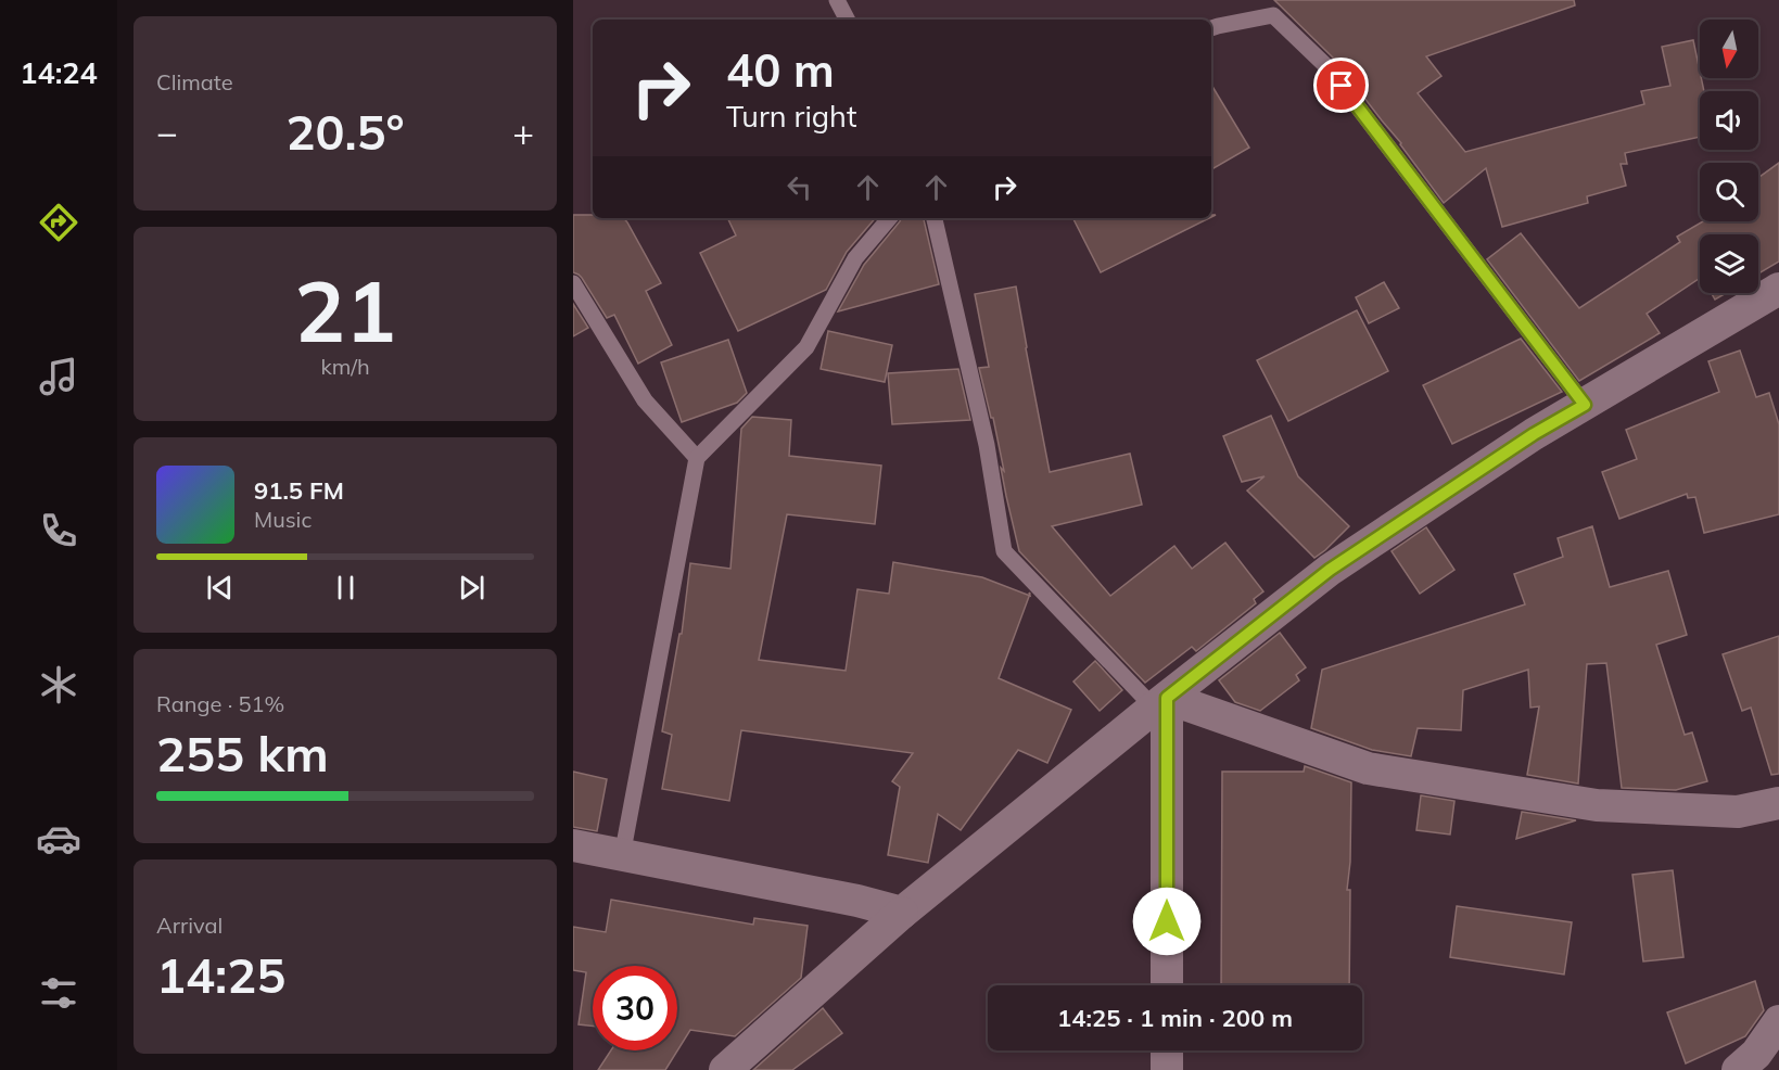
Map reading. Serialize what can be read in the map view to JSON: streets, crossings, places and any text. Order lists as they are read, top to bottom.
{
  "north": "bottom",
  "page": {
    "tabs": "14:24",
    "tile": [
      "Climate",
      ["21", "km/h"],
      ["Range · 51%", "255 km"],
      ["Arrival", "14:25"]
    ],
    "turn": ["40 m", "Turn right"],
    "heat": ["−", "20.5°", "+"],
    "song": ["91.5 FM", "Music"],
    "limit": "30",
    "trip": "14:25 · 1 min · 200 m"
  }
}
